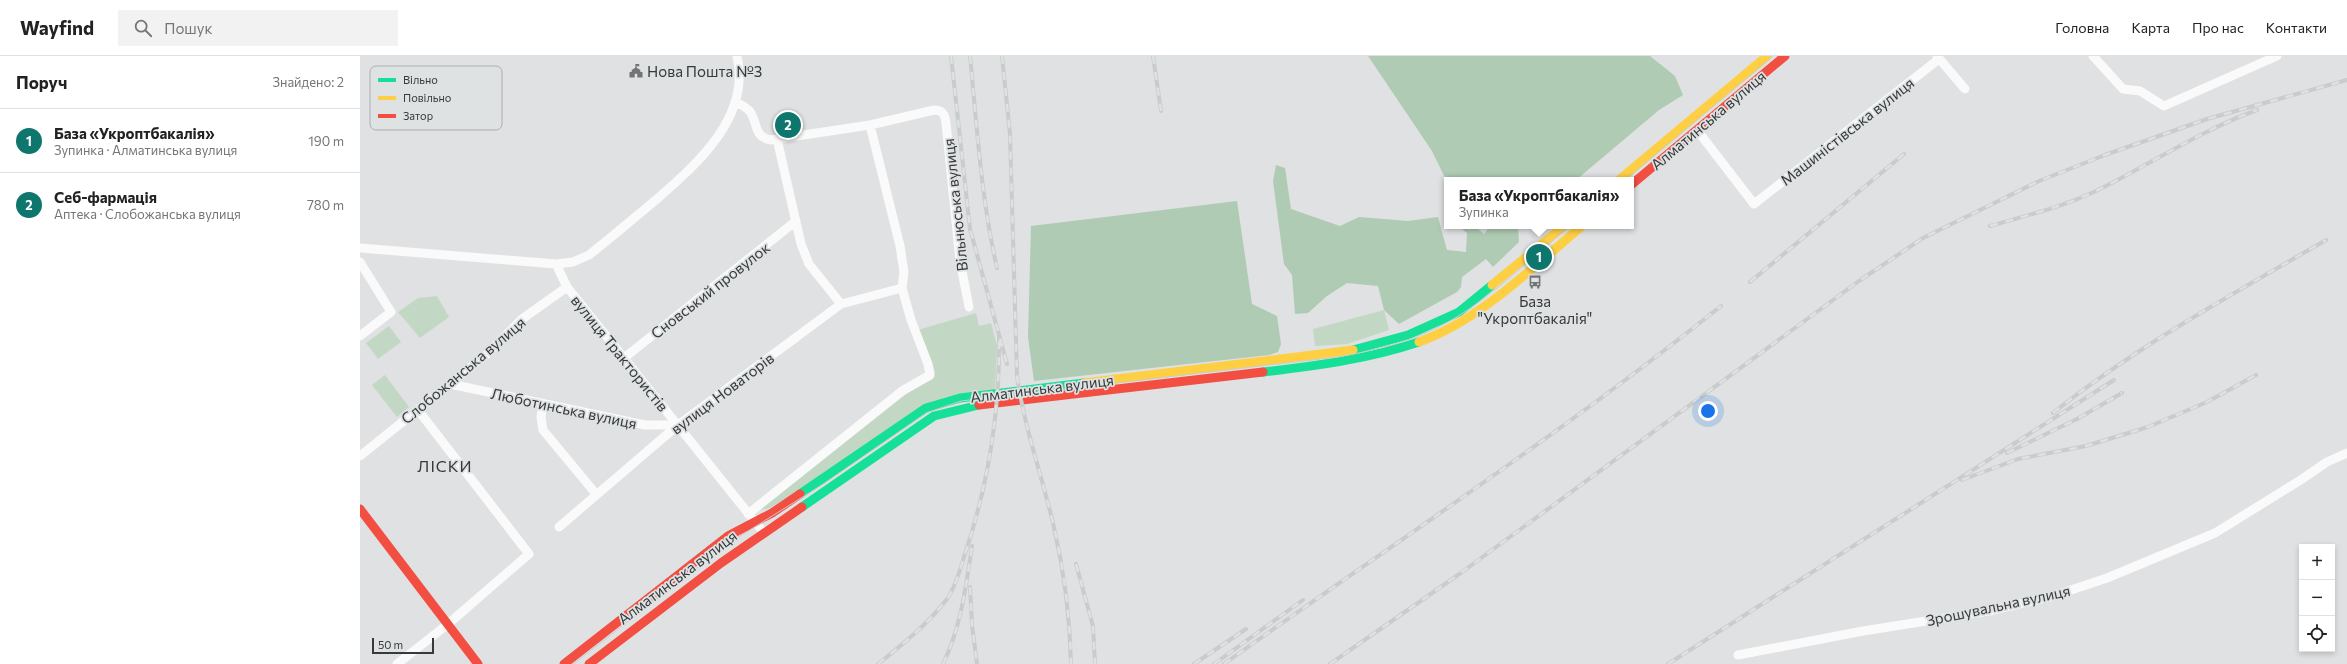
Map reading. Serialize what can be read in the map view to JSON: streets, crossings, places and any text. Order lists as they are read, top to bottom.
{
  "streets": {
    "street": [
      "Алматинська вулиця",
      "Машиністівська вулиця",
      "Вільнюська вулиця",
      "Сновський провулок",
      "вулиця Трактористів",
      "Слобожанська вулиця",
      "вулиця Новаторів",
      "Люботинська вулиця",
      "Зрошувальна вулиця"
    ]
  },
  "crossings": [
    ["Алматинська вулиця", "Машиністівська вулиця"],
    ["Алматинська вулиця", "вулиця Трактористів"],
    ["Сновський провулок", "вулиця Трактористів"],
    ["вулиця Трактористів", "Слобожанська вулиця"],
    ["вулиця Трактористів", "вулиця Новаторів"],
    ["вулиця Трактористів", "Люботинська вулиця"],
    ["Слобожанська вулиця", "Люботинська вулиця"],
    ["вулиця Новаторів", "Люботинська вулиця"]
  ],
  "districts": ["ЛІСКИ"],
  "places": {
    "public building": ["Нова Пошта №3"],
    "bus stop": ["База \"Укроптбакалія\""]
  },
  "legend": ["Вільно", "Повільно", "Затор"],
  "scale_bar": "50 m",
  "page": {
    "header": "Wayfind",
    "search": "Пошук",
    "nav": [
      "Головна",
      "Карта",
      "Про нас",
      "Контакти"
    ],
    "heading": ["Поруч", "Знайдено: 2"],
    "list": [
      {
        "mark": "1",
        "name": "База «Укроптбакалія»",
        "note": "Зупинка · Алматинська вулиця",
        "value": "190 m"
      },
      {
        "mark": "2",
        "name": "Себ-фармація",
        "note": "Аптека · Слобожанська вулиця",
        "value": "780 m"
      }
    ],
    "pins": ["2", "1"],
    "popup": ["База «Укроптбакалія»", "Зупинка"],
    "map_buttons": ["+", "−"],
    "scale": "50 m"
  }
}
